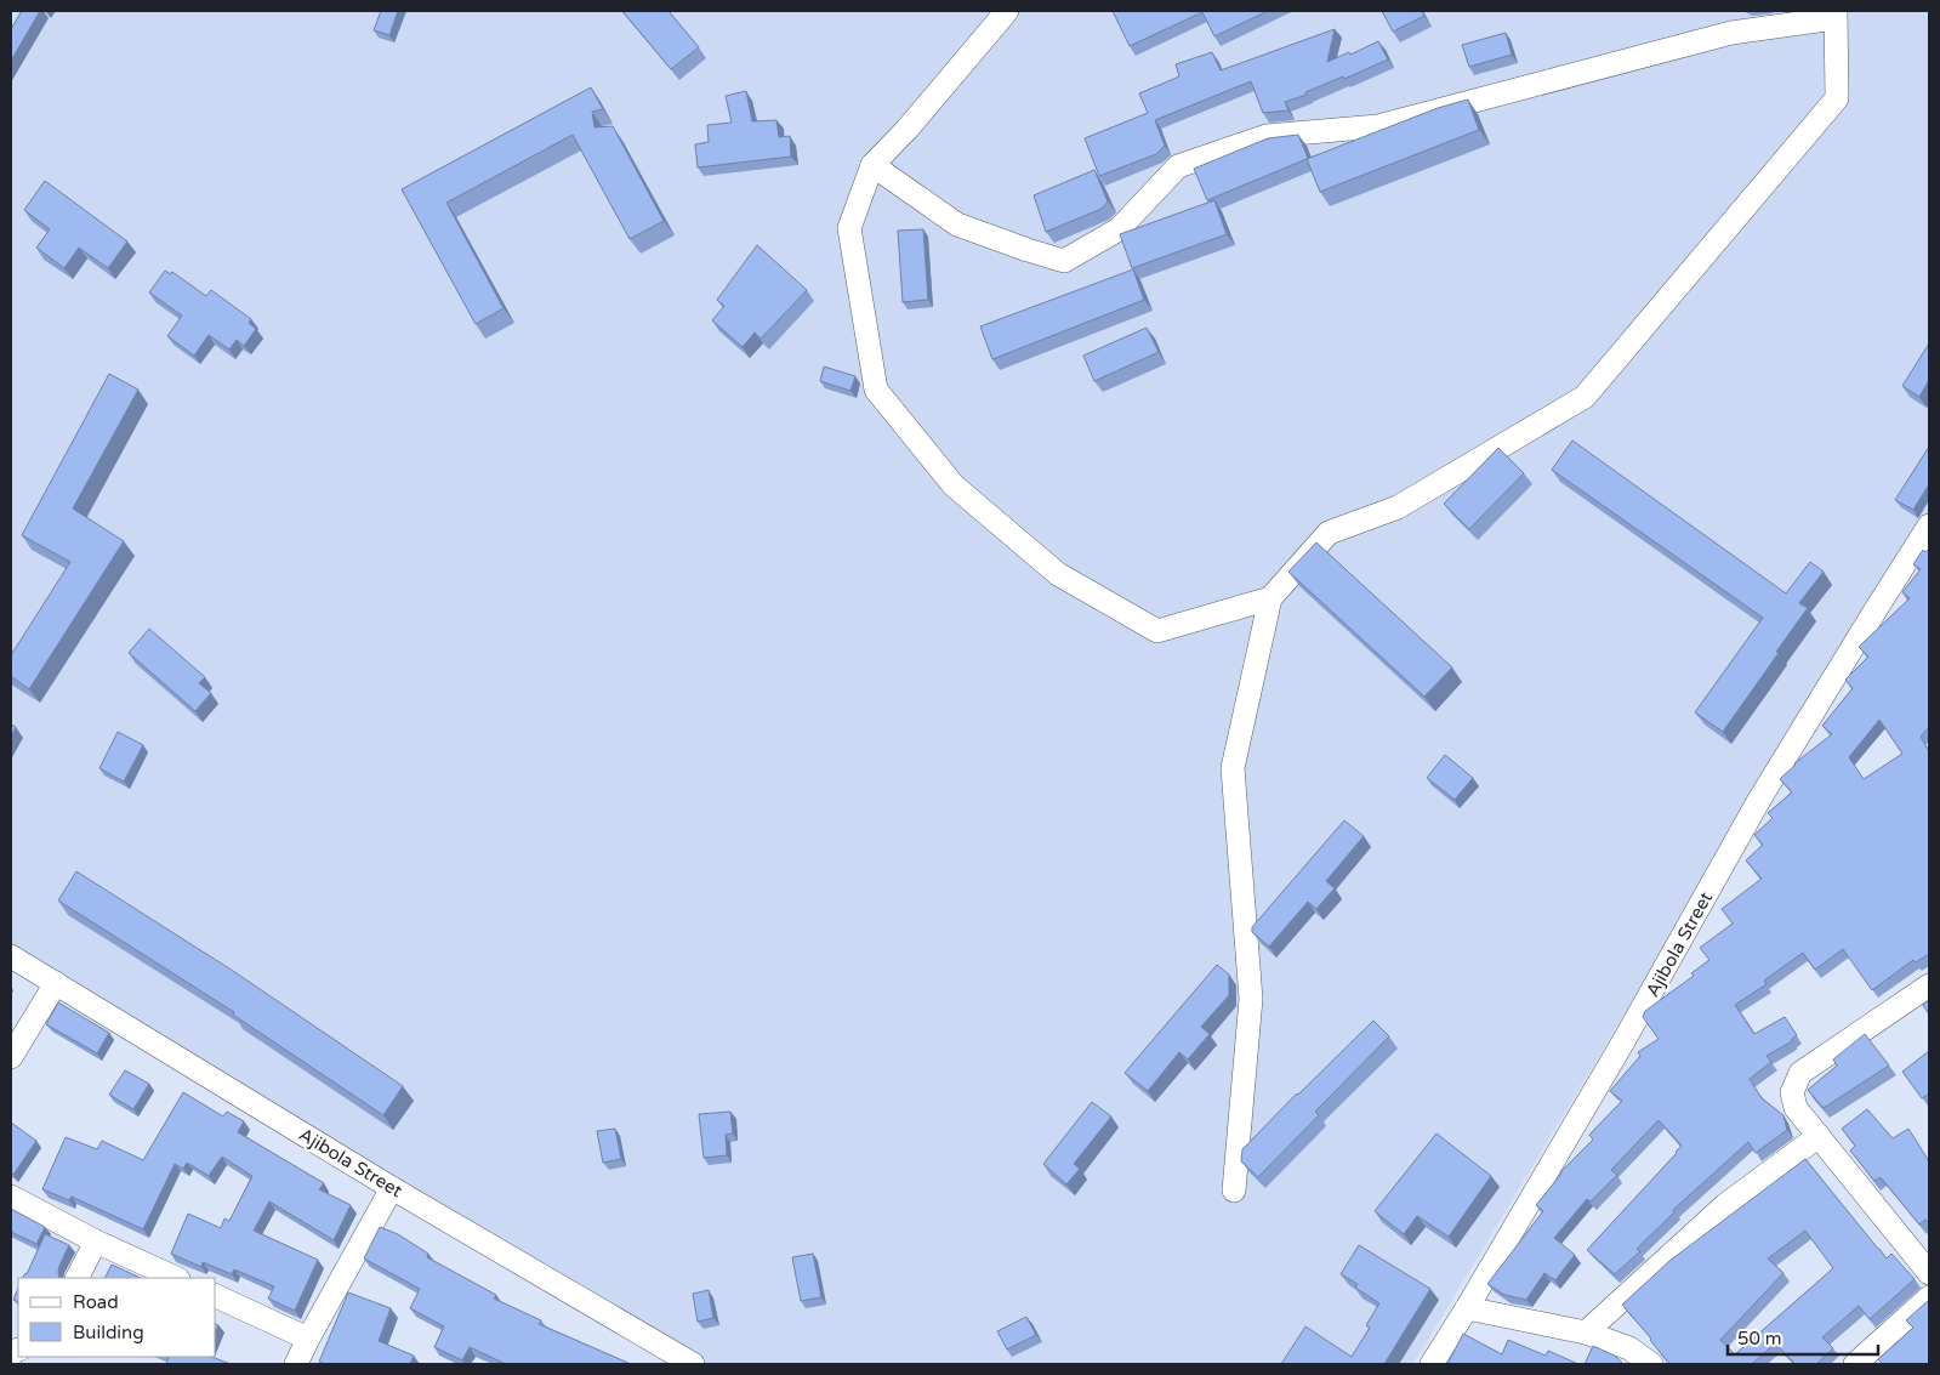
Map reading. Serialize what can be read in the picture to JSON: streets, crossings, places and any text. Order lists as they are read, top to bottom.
{
  "streets": {
    "street": ["Ajibola Street"]
  },
  "legend": ["Road", "Building"],
  "scale_bar": "50 m"
}
